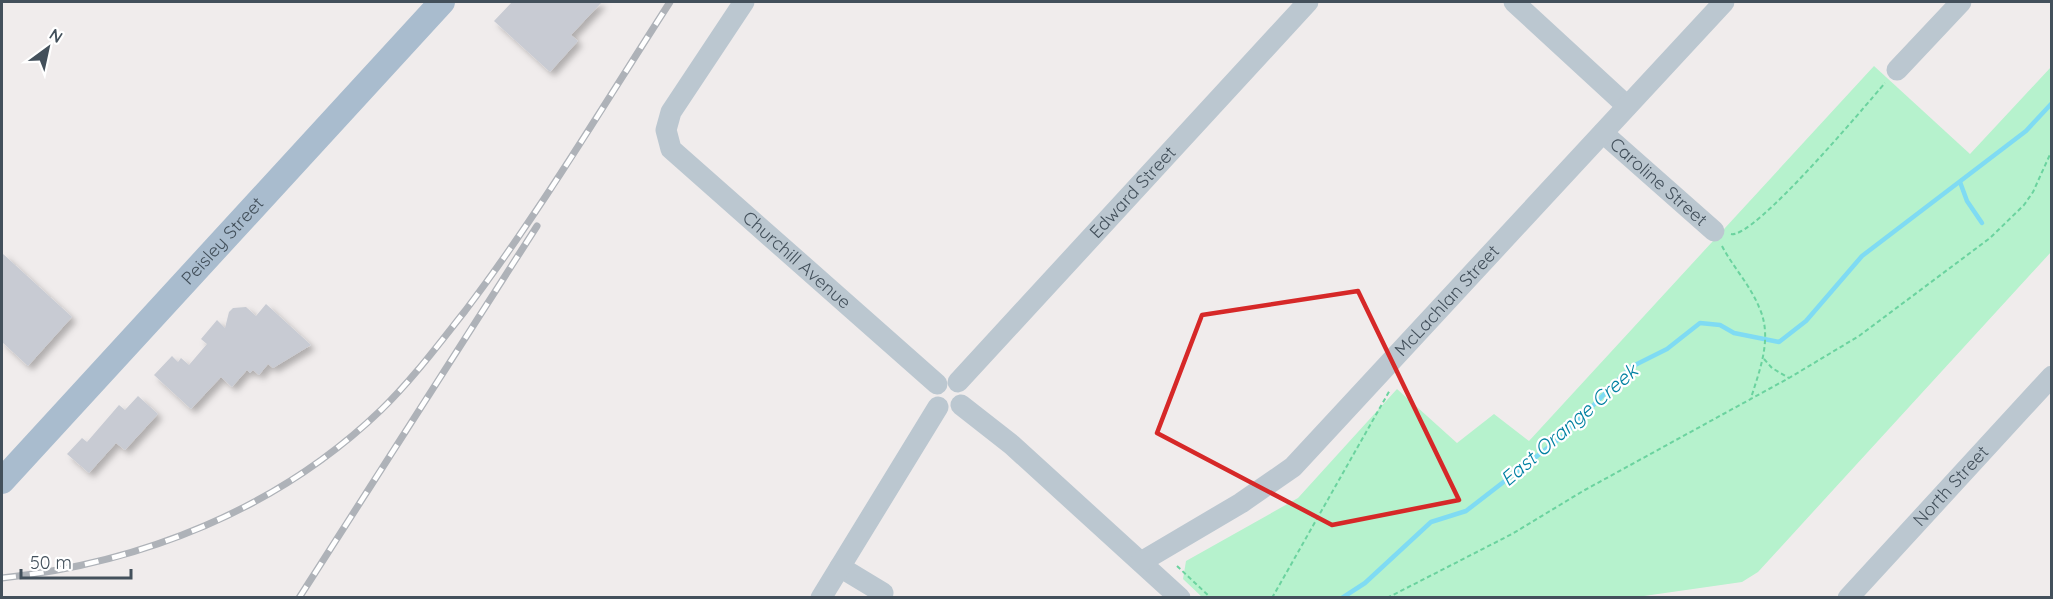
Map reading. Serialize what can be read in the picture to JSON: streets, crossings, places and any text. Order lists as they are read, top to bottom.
{
  "streets": {
    "main road": ["Peisley Street"],
    "street": [
      "Caroline Street",
      "Edward Street",
      "Churchill Avenue",
      "McLachlan Street",
      "North Street"
    ]
  },
  "crossings": [
    ["Caroline Street", "McLachlan Street"],
    ["Edward Street", "Churchill Avenue"]
  ],
  "water": ["East Orange Creek"],
  "scale_bar": "50 m",
  "north": "top right"
}
